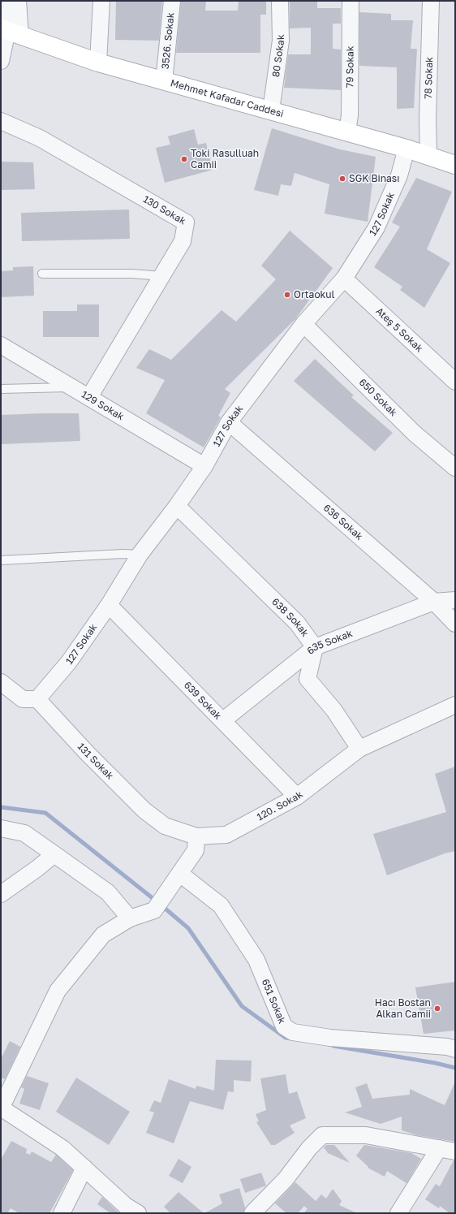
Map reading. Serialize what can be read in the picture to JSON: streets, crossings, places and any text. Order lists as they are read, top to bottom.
{
  "streets": {
    "main road": ["Mehmet Kafadar Caddesi"],
    "street": [
      "3526. Sokak",
      "80 Sokak",
      "79 Sokak",
      "78 Sokak",
      "130 Sokak",
      "127 Sokak",
      "Ateş 5 Sokak",
      "650 Sokak",
      "129 Sokak",
      "636 Sokak",
      "638 Sokak",
      "635 Sokak",
      "639 Sokak",
      "131 Sokak",
      "120. Sokak",
      "651 Sokak"
    ]
  },
  "crossings": [
    ["3526. Sokak", "Mehmet Kafadar Caddesi"],
    ["80 Sokak", "Mehmet Kafadar Caddesi"],
    ["79 Sokak", "Mehmet Kafadar Caddesi"],
    ["78 Sokak", "Mehmet Kafadar Caddesi"],
    ["Mehmet Kafadar Caddesi", "127 Sokak"],
    ["130 Sokak", "129 Sokak"],
    ["127 Sokak", "Ateş 5 Sokak"],
    ["127 Sokak", "650 Sokak"],
    ["127 Sokak", "129 Sokak"],
    ["127 Sokak", "636 Sokak"],
    ["127 Sokak", "638 Sokak"],
    ["127 Sokak", "639 Sokak"],
    ["127 Sokak", "131 Sokak"],
    ["636 Sokak", "635 Sokak"],
    ["638 Sokak", "635 Sokak"],
    ["638 Sokak", "120. Sokak"],
    ["635 Sokak", "639 Sokak"],
    ["639 Sokak", "120. Sokak"],
    ["131 Sokak", "120. Sokak"]
  ],
  "places": [
    "Toki Rasulluah Camii",
    "SGK Binası",
    "Ortaokul",
    "Hacı Bostan Alkan Camii"
  ]
}
